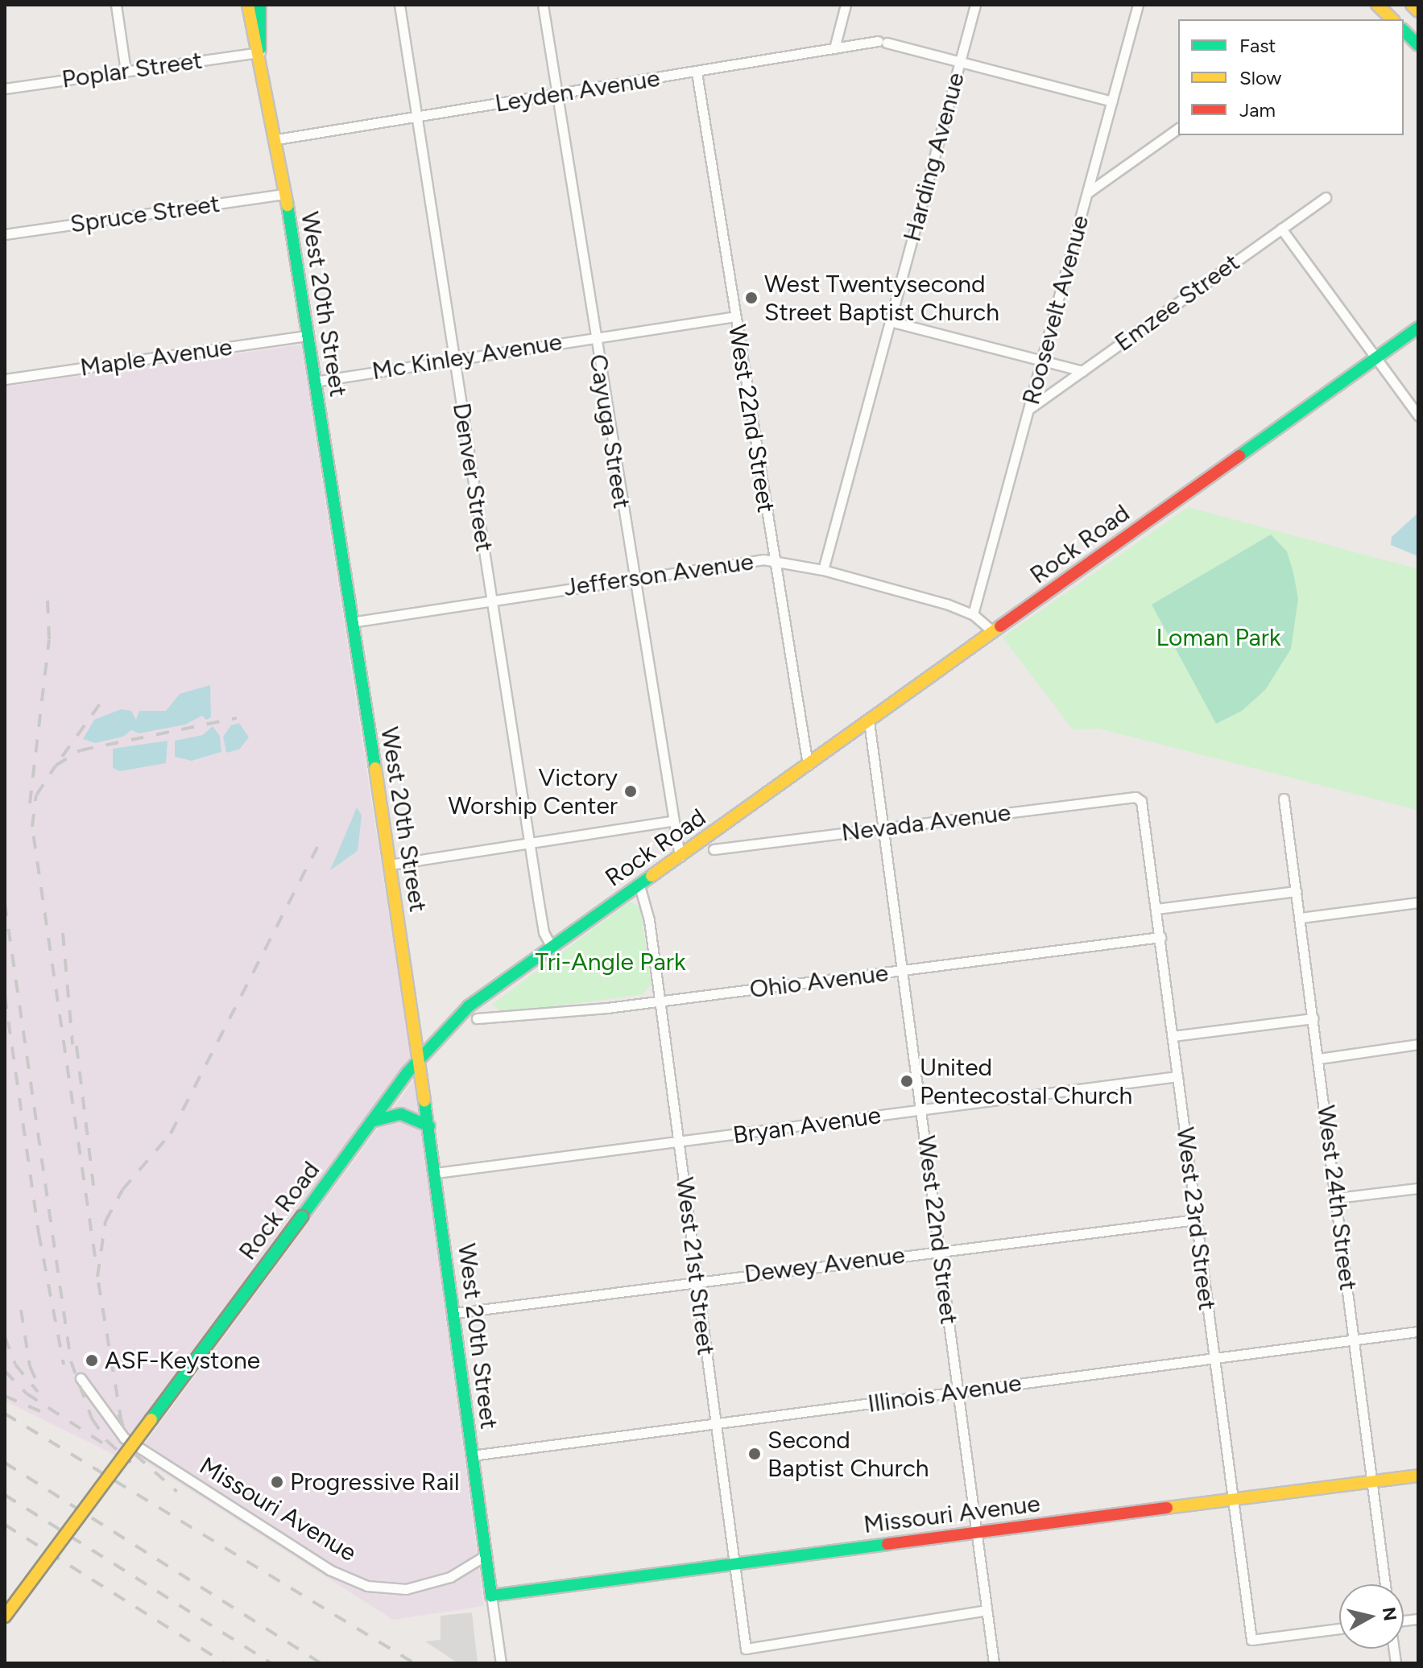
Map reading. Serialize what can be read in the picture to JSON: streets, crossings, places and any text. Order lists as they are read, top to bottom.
{
  "streets": {
    "main road": ["West 20th Street", "Rock Road", "Missouri Avenue"],
    "street": [
      "Poplar Street",
      "Leyden Avenue",
      "Harding Avenue",
      "Spruce Street",
      "Emzee Street",
      "Roosevelt Avenue",
      "Mc Kinley Avenue",
      "Maple Avenue",
      "West 22nd Street",
      "Cayuga Street",
      "Denver Street",
      "Jefferson Avenue",
      "Nevada Avenue",
      "Ohio Avenue",
      "Bryan Avenue",
      "West 24th Street",
      "West 23rd Street",
      "Dewey Avenue",
      "West 21st Street",
      "Illinois Avenue"
    ]
  },
  "crossings": [
    ["Poplar Street", "West 20th Street"],
    ["Leyden Avenue", "Harding Avenue"],
    ["Leyden Avenue", "West 20th Street"],
    ["Leyden Avenue", "West 22nd Street"],
    ["Leyden Avenue", "Cayuga Street"],
    ["Leyden Avenue", "Denver Street"],
    ["Harding Avenue", "Jefferson Avenue"],
    ["Spruce Street", "West 20th Street"],
    ["Emzee Street", "Roosevelt Avenue"],
    ["West 20th Street", "Mc Kinley Avenue"],
    ["West 20th Street", "Maple Avenue"],
    ["West 20th Street", "Rock Road"],
    ["West 20th Street", "Jefferson Avenue"],
    ["West 20th Street", "Bryan Avenue"],
    ["West 20th Street", "Dewey Avenue"],
    ["West 20th Street", "Illinois Avenue"],
    ["West 20th Street", "Missouri Avenue"],
    ["Roosevelt Avenue", "Jefferson Avenue"],
    ["Mc Kinley Avenue", "West 22nd Street"],
    ["Mc Kinley Avenue", "Cayuga Street"],
    ["Mc Kinley Avenue", "Denver Street"],
    ["West 22nd Street", "Rock Road"],
    ["West 22nd Street", "Jefferson Avenue"],
    ["West 22nd Street", "Nevada Avenue"],
    ["West 22nd Street", "Ohio Avenue"],
    ["West 22nd Street", "Bryan Avenue"],
    ["West 22nd Street", "Dewey Avenue"],
    ["West 22nd Street", "West 21st Street"],
    ["West 22nd Street", "Illinois Avenue"],
    ["West 22nd Street", "Missouri Avenue"],
    ["Cayuga Street", "Rock Road"],
    ["Cayuga Street", "Jefferson Avenue"],
    ["Denver Street", "Rock Road"],
    ["Denver Street", "Jefferson Avenue"],
    ["Rock Road", "Jefferson Avenue"],
    ["Rock Road", "West 21st Street"],
    ["Nevada Avenue", "West 23rd Street"],
    ["Ohio Avenue", "West 23rd Street"],
    ["Ohio Avenue", "West 21st Street"],
    ["Bryan Avenue", "West 23rd Street"],
    ["Bryan Avenue", "West 21st Street"],
    ["West 24th Street", "Illinois Avenue"],
    ["West 24th Street", "Missouri Avenue"],
    ["West 23rd Street", "Dewey Avenue"],
    ["West 23rd Street", "Illinois Avenue"],
    ["West 23rd Street", "Missouri Avenue"],
    ["Dewey Avenue", "West 21st Street"],
    ["West 21st Street", "Illinois Avenue"],
    ["West 21st Street", "Missouri Avenue"]
  ],
  "parks": ["Loman Park", "Tri-Angle Park"],
  "places": [
    "West Twentysecond Street Baptist Church",
    "Victory Worship Center",
    "United Pentecostal Church",
    "ASF-Keystone",
    "Second Baptist Church",
    "Progressive Rail"
  ],
  "legend": ["Fast", "Slow", "Jam"],
  "north": "right"
}
